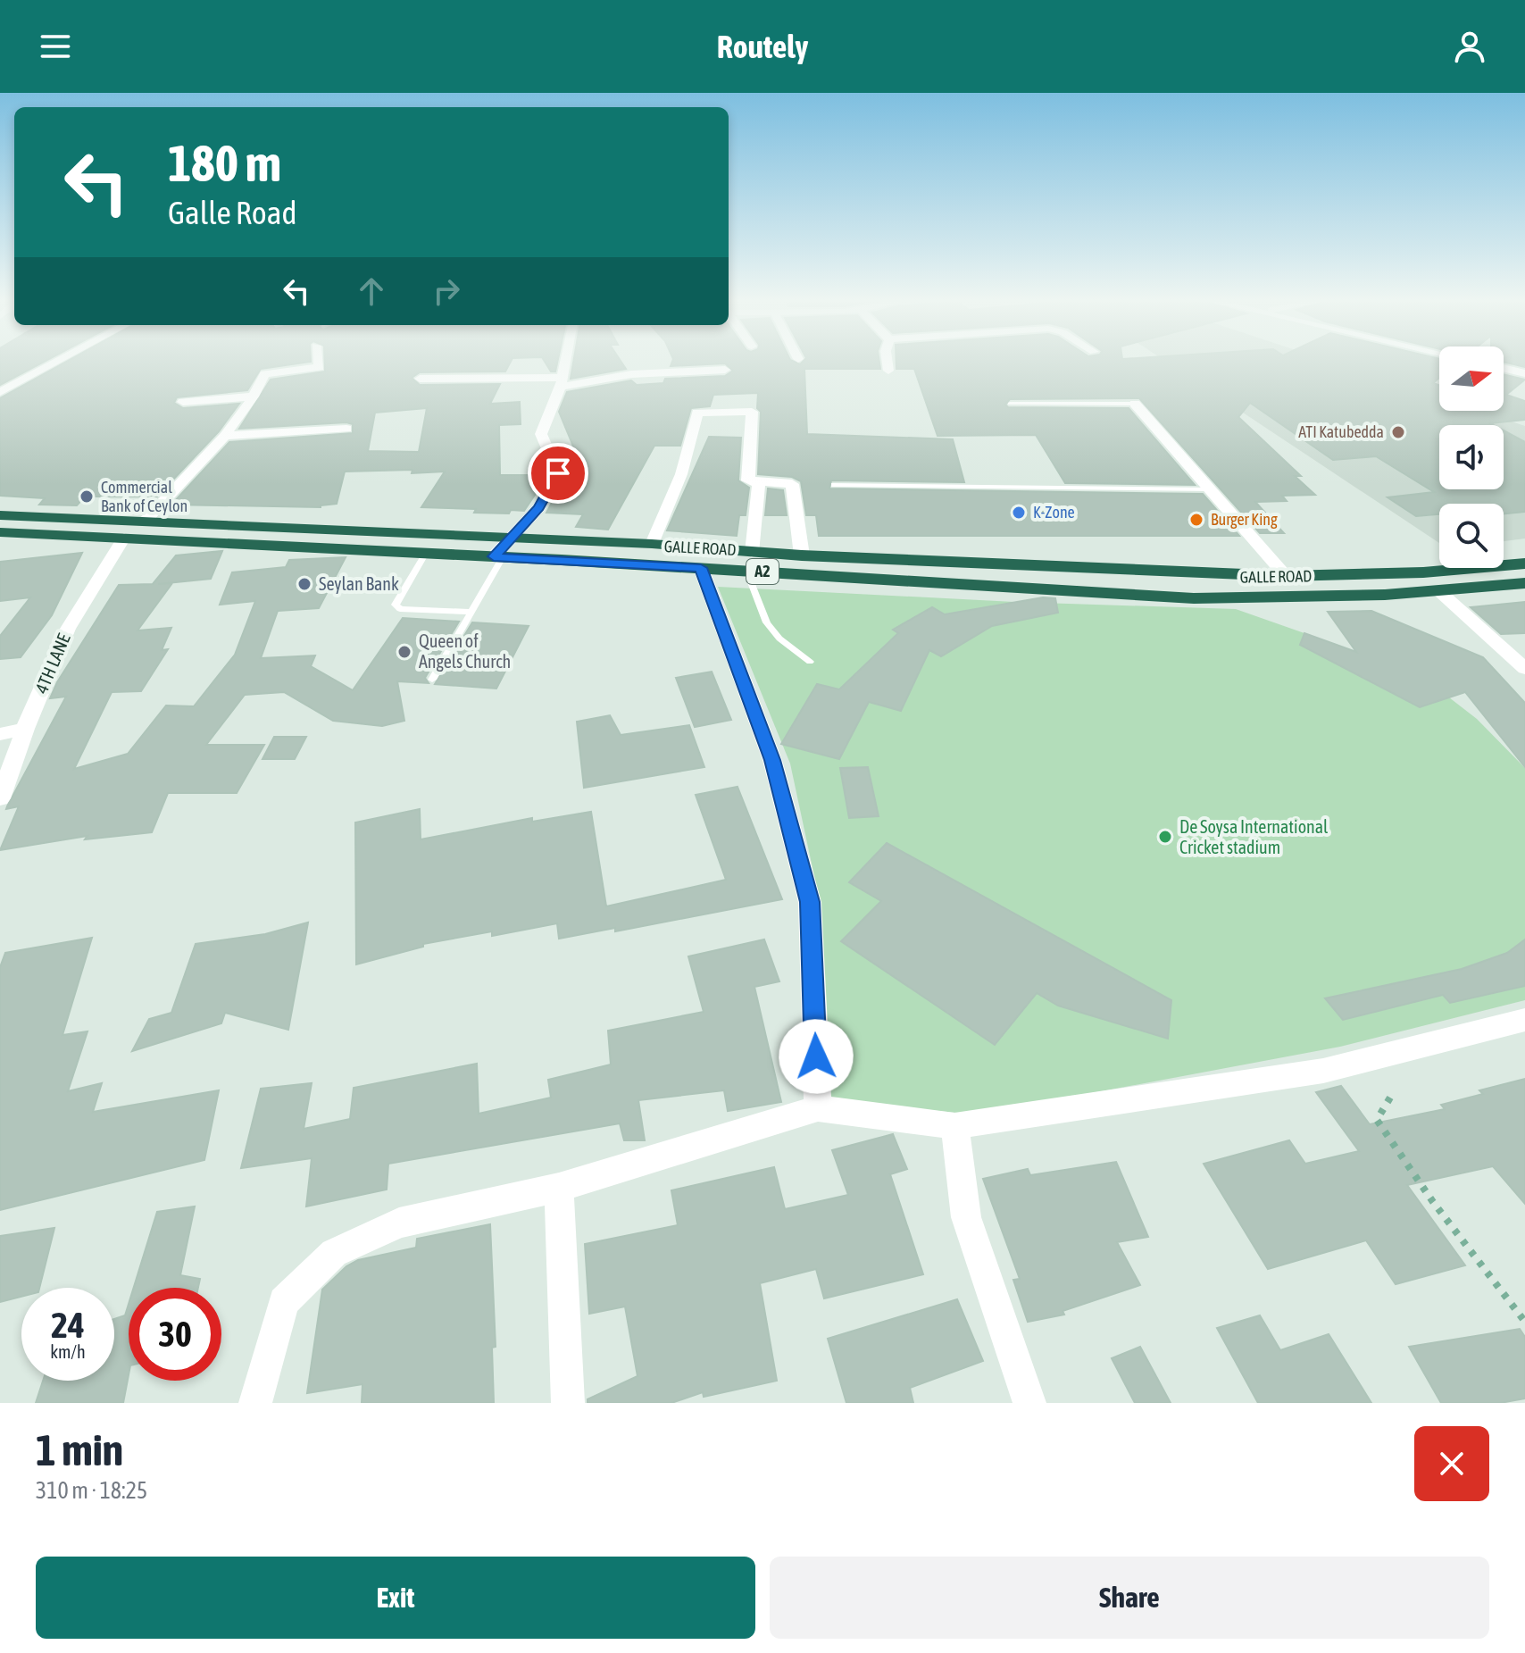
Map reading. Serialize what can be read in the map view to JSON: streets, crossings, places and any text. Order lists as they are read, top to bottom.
{
  "streets": {
    "highway": ["GALLE ROAD", "A2"],
    "street": ["4TH LANE"]
  },
  "crossings": [
    ["GALLE ROAD", "4TH LANE"]
  ],
  "places": [
    "ATI Katubedda",
    "Commercial Bank of Ceylon",
    "K-Zone",
    "Burger King",
    "Seylan Bank",
    "Queen of Angels Church",
    "De Soysa International Cricket stadium"
  ],
  "north": "right",
  "page": {
    "header": "Routely",
    "turn": ["180 m", "Galle Road"],
    "speed": "24 km/h",
    "limit": "30",
    "heading": ["1 min", "310 m · 18:25"],
    "buttons": ["Exit", "Share"]
  }
}
